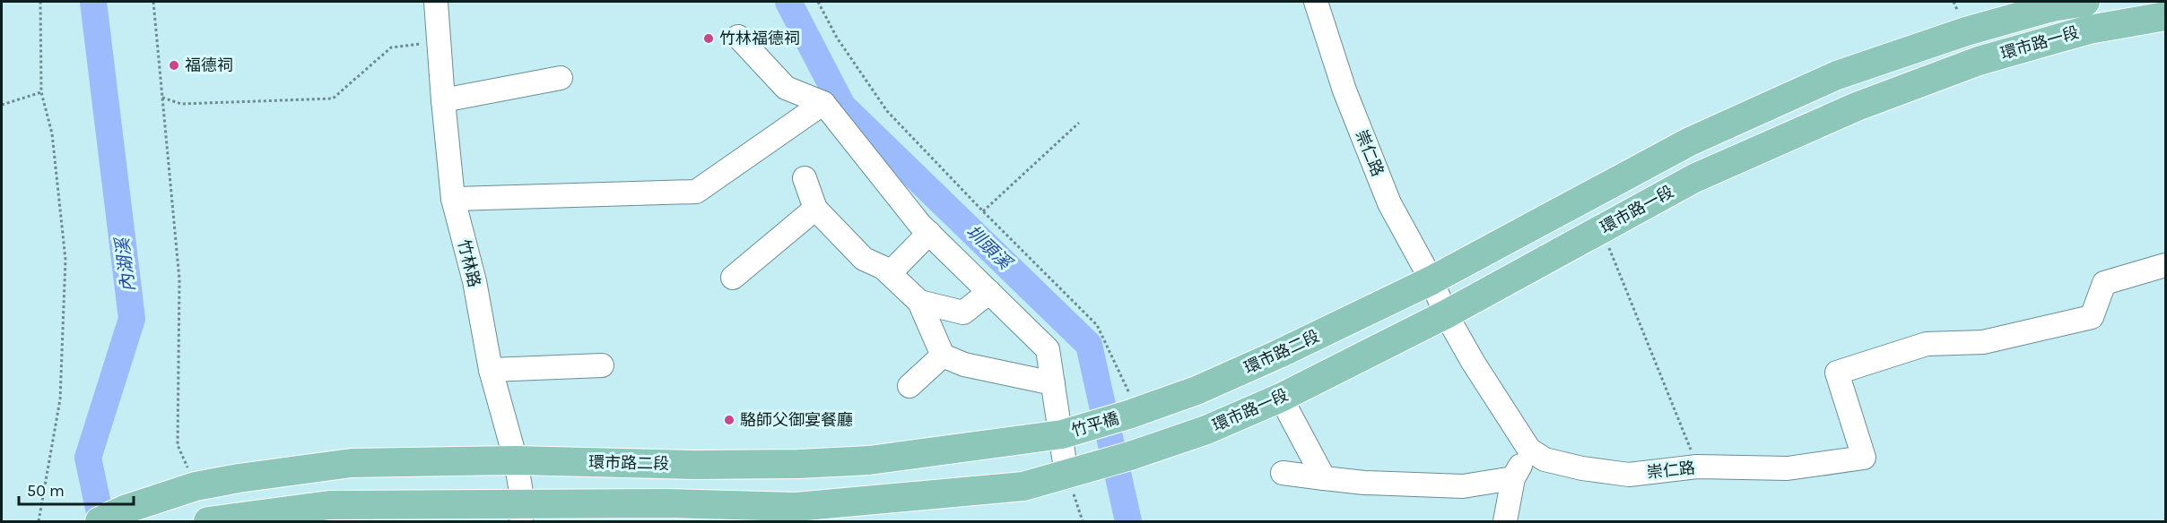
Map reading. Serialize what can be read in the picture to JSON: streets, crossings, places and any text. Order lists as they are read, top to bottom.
{
  "streets": {
    "main road": ["環市路一段", "環市路二段", "竹平橋"],
    "street": ["崇仁路", "竹林路"]
  },
  "crossings": [
    ["環市路一段", "崇仁路"],
    ["環市路一段", "環市路二段"],
    ["崇仁路", "環市路二段"],
    ["竹林路", "環市路二段"],
    ["環市路二段", "竹平橋"]
  ],
  "water": ["圳頭溪", "內湖溪"],
  "places": ["竹林福德祠", "福德祠", "駱師父御宴餐廳"],
  "scale_bar": "50 m"
}
